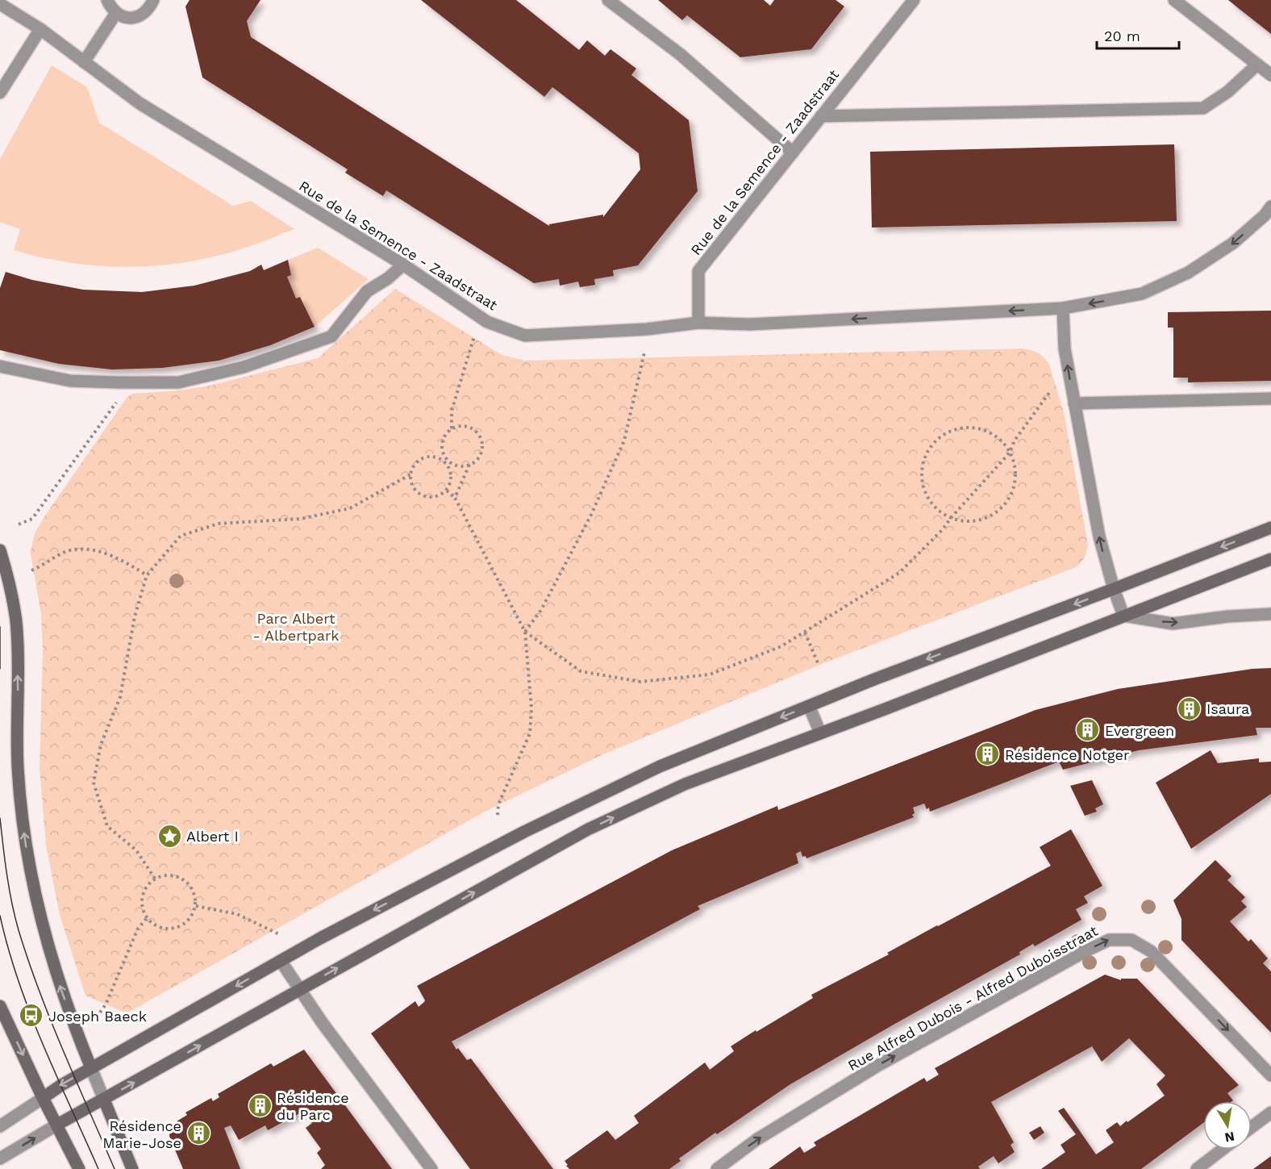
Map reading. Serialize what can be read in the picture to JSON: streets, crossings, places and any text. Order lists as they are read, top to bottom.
{
  "streets": {
    "street": ["Rue de la Semence - Zaadstraat", "Rue Alfred Dubois - Alfred Duboisstraat"]
  },
  "one_way": ["Rue Alfred Dubois - Alfred Duboisstraat"],
  "parks": ["Parc Albert - Albertpark"],
  "places": {
    "building": [
      "Isaura",
      "Evergreen",
      "Résidence Notger",
      "Résidence du Parc",
      "Résidence Marie-Jose"
    ],
    "place": ["Albert I"],
    "bus stop": ["Joseph Baeck"]
  },
  "scale_bar": "20 m",
  "north": "bottom"
}
